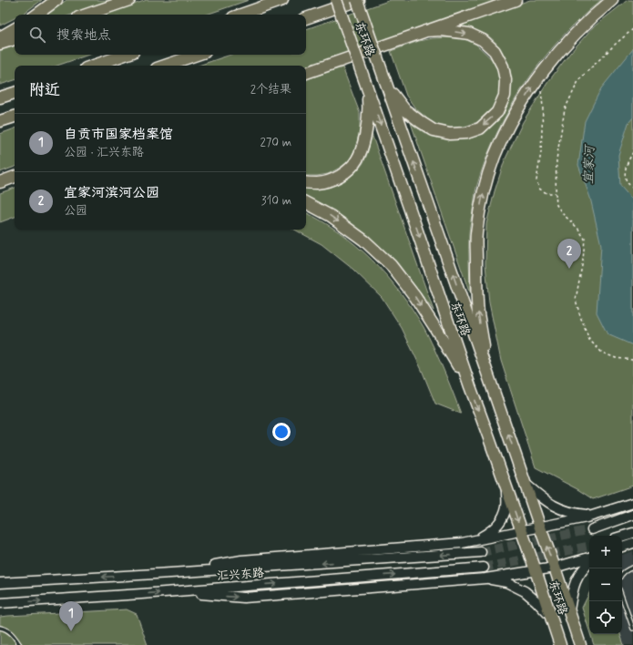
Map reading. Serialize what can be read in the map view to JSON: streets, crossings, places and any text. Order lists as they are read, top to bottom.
{
  "streets": {
    "highway": ["东环路"],
    "main road": ["汇兴东路"]
  },
  "water": ["宜家河"],
  "page": {
    "search": "搜索地点",
    "heading": ["附近", "2个结果"],
    "list": [
      {
        "mark": "1",
        "name": "自贡市国家档案馆",
        "note": "公园 · 汇兴东路",
        "value": "270 m"
      },
      {
        "mark": "2",
        "name": "宜家河滨河公园",
        "note": "公园",
        "value": "310 m"
      }
    ],
    "pins": ["2", "1"],
    "map_buttons": ["+", "−"]
  }
}
